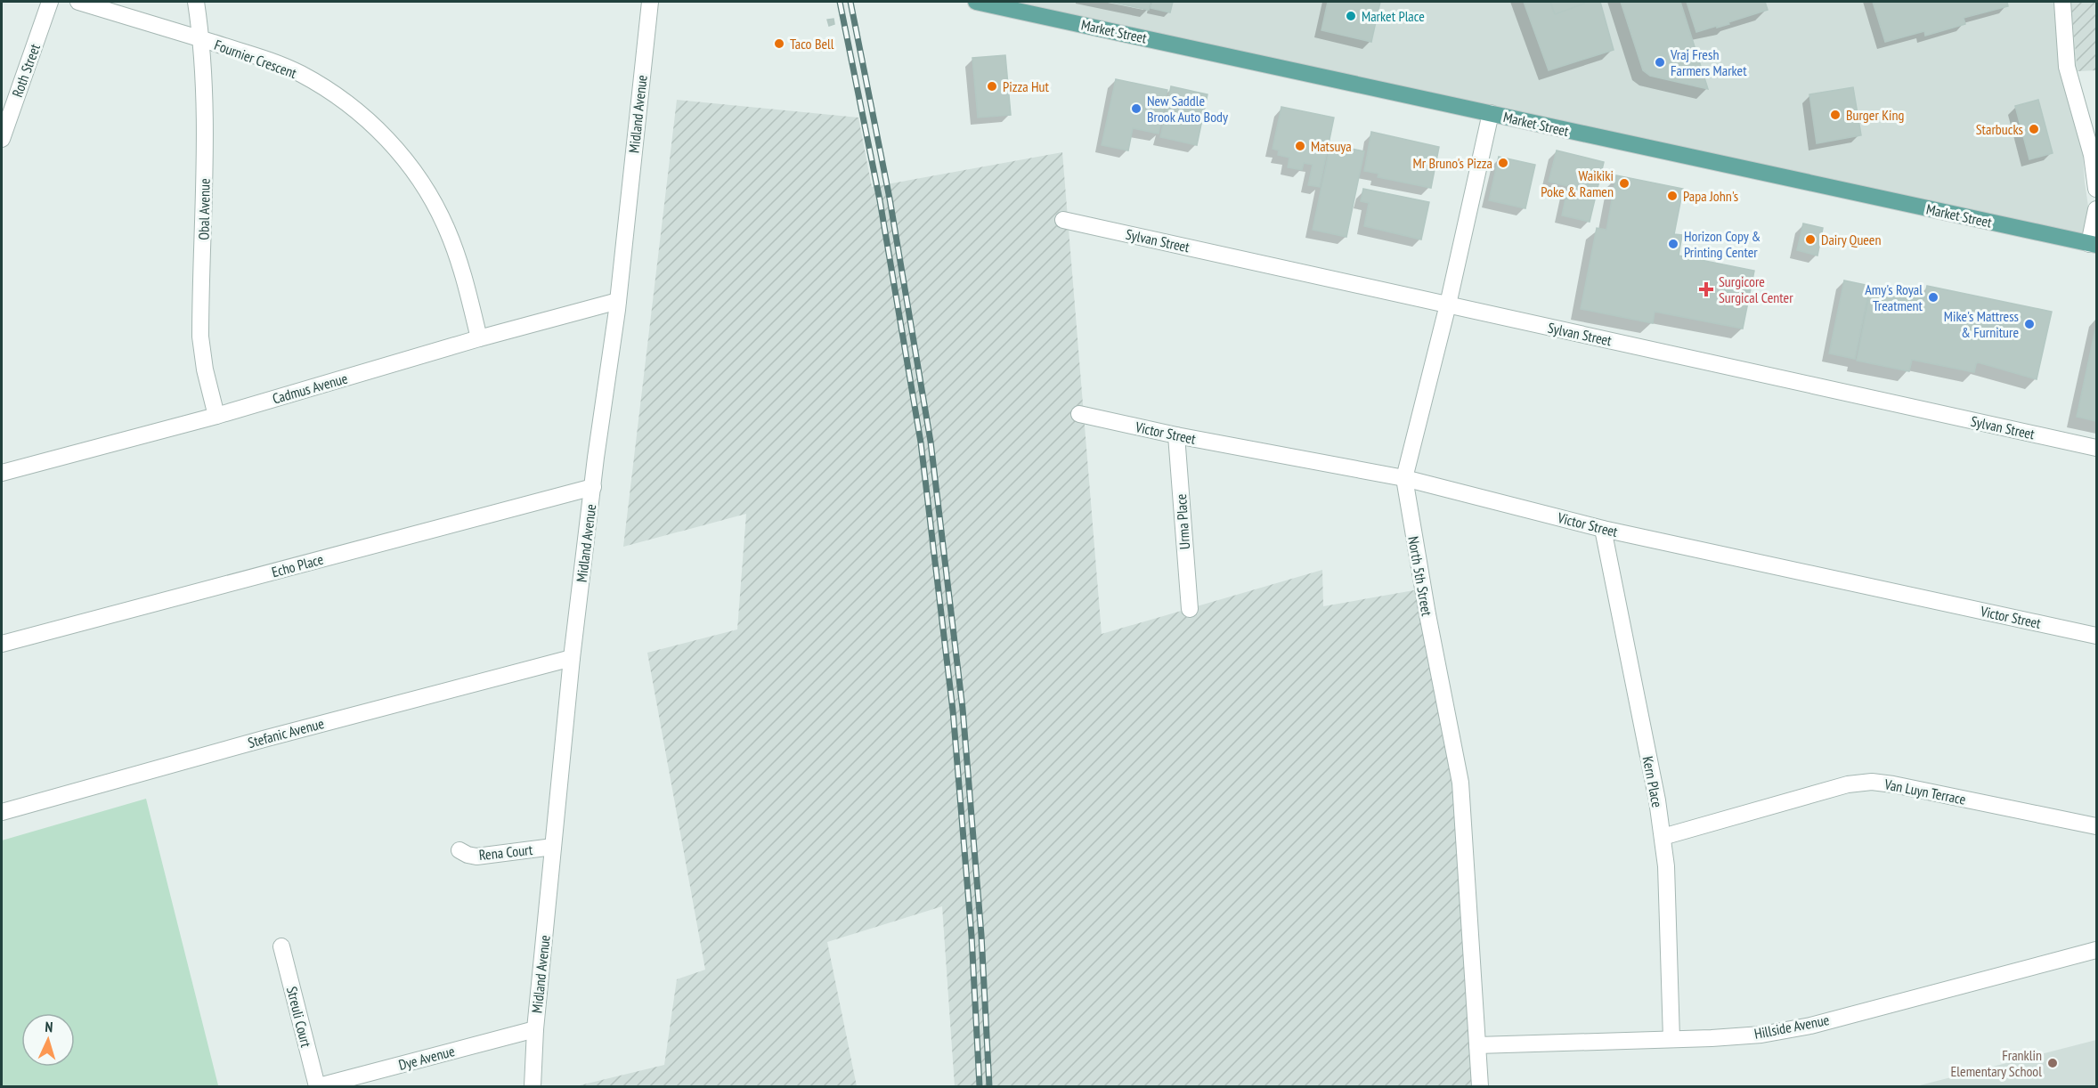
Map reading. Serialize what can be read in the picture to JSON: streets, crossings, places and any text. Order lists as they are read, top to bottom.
{
  "streets": {
    "main road": ["Market Street"],
    "street": [
      "Fournier Crescent",
      "Roth Street",
      "Midland Avenue",
      "Obal Avenue",
      "Sylvan Street",
      "Cadmus Avenue",
      "Victor Street",
      "Urma Place",
      "Echo Place",
      "North 5th Street",
      "Stefanic Avenue",
      "Kern Place",
      "Van Luyn Terrace",
      "Rena Court",
      "Streuli Court",
      "Hillside Avenue",
      "Dye Avenue"
    ]
  },
  "crossings": [
    ["Market Street", "North 5th Street"],
    ["Fournier Crescent", "Obal Avenue"],
    ["Fournier Crescent", "Cadmus Avenue"],
    ["Midland Avenue", "Cadmus Avenue"],
    ["Midland Avenue", "Echo Place"],
    ["Midland Avenue", "Stefanic Avenue"],
    ["Midland Avenue", "Rena Court"],
    ["Midland Avenue", "Dye Avenue"],
    ["Obal Avenue", "Cadmus Avenue"],
    ["Sylvan Street", "North 5th Street"],
    ["Victor Street", "Urma Place"],
    ["Victor Street", "North 5th Street"],
    ["Victor Street", "Kern Place"],
    ["North 5th Street", "Hillside Avenue"],
    ["Kern Place", "Van Luyn Terrace"],
    ["Kern Place", "Hillside Avenue"],
    ["Streuli Court", "Dye Avenue"]
  ],
  "places": {
    "other": [
      "Market Place",
      "Taco Bell",
      "Vraj Fresh Farmers Market",
      "Pizza Hut",
      "New Saddle Brook Auto Body",
      "Burger King",
      "Starbucks",
      "Matsuya",
      "Mr Bruno's Pizza",
      "Waikiki Poke & Ramen",
      "Papa John's",
      "Dairy Queen",
      "Horizon Copy & Printing Center",
      "Amy's Royal Treatment",
      "Mike's Mattress & Furniture",
      "Franklin Elementary School"
    ],
    "health": ["Surgicore Surgical Center"]
  },
  "north": "top"
}
